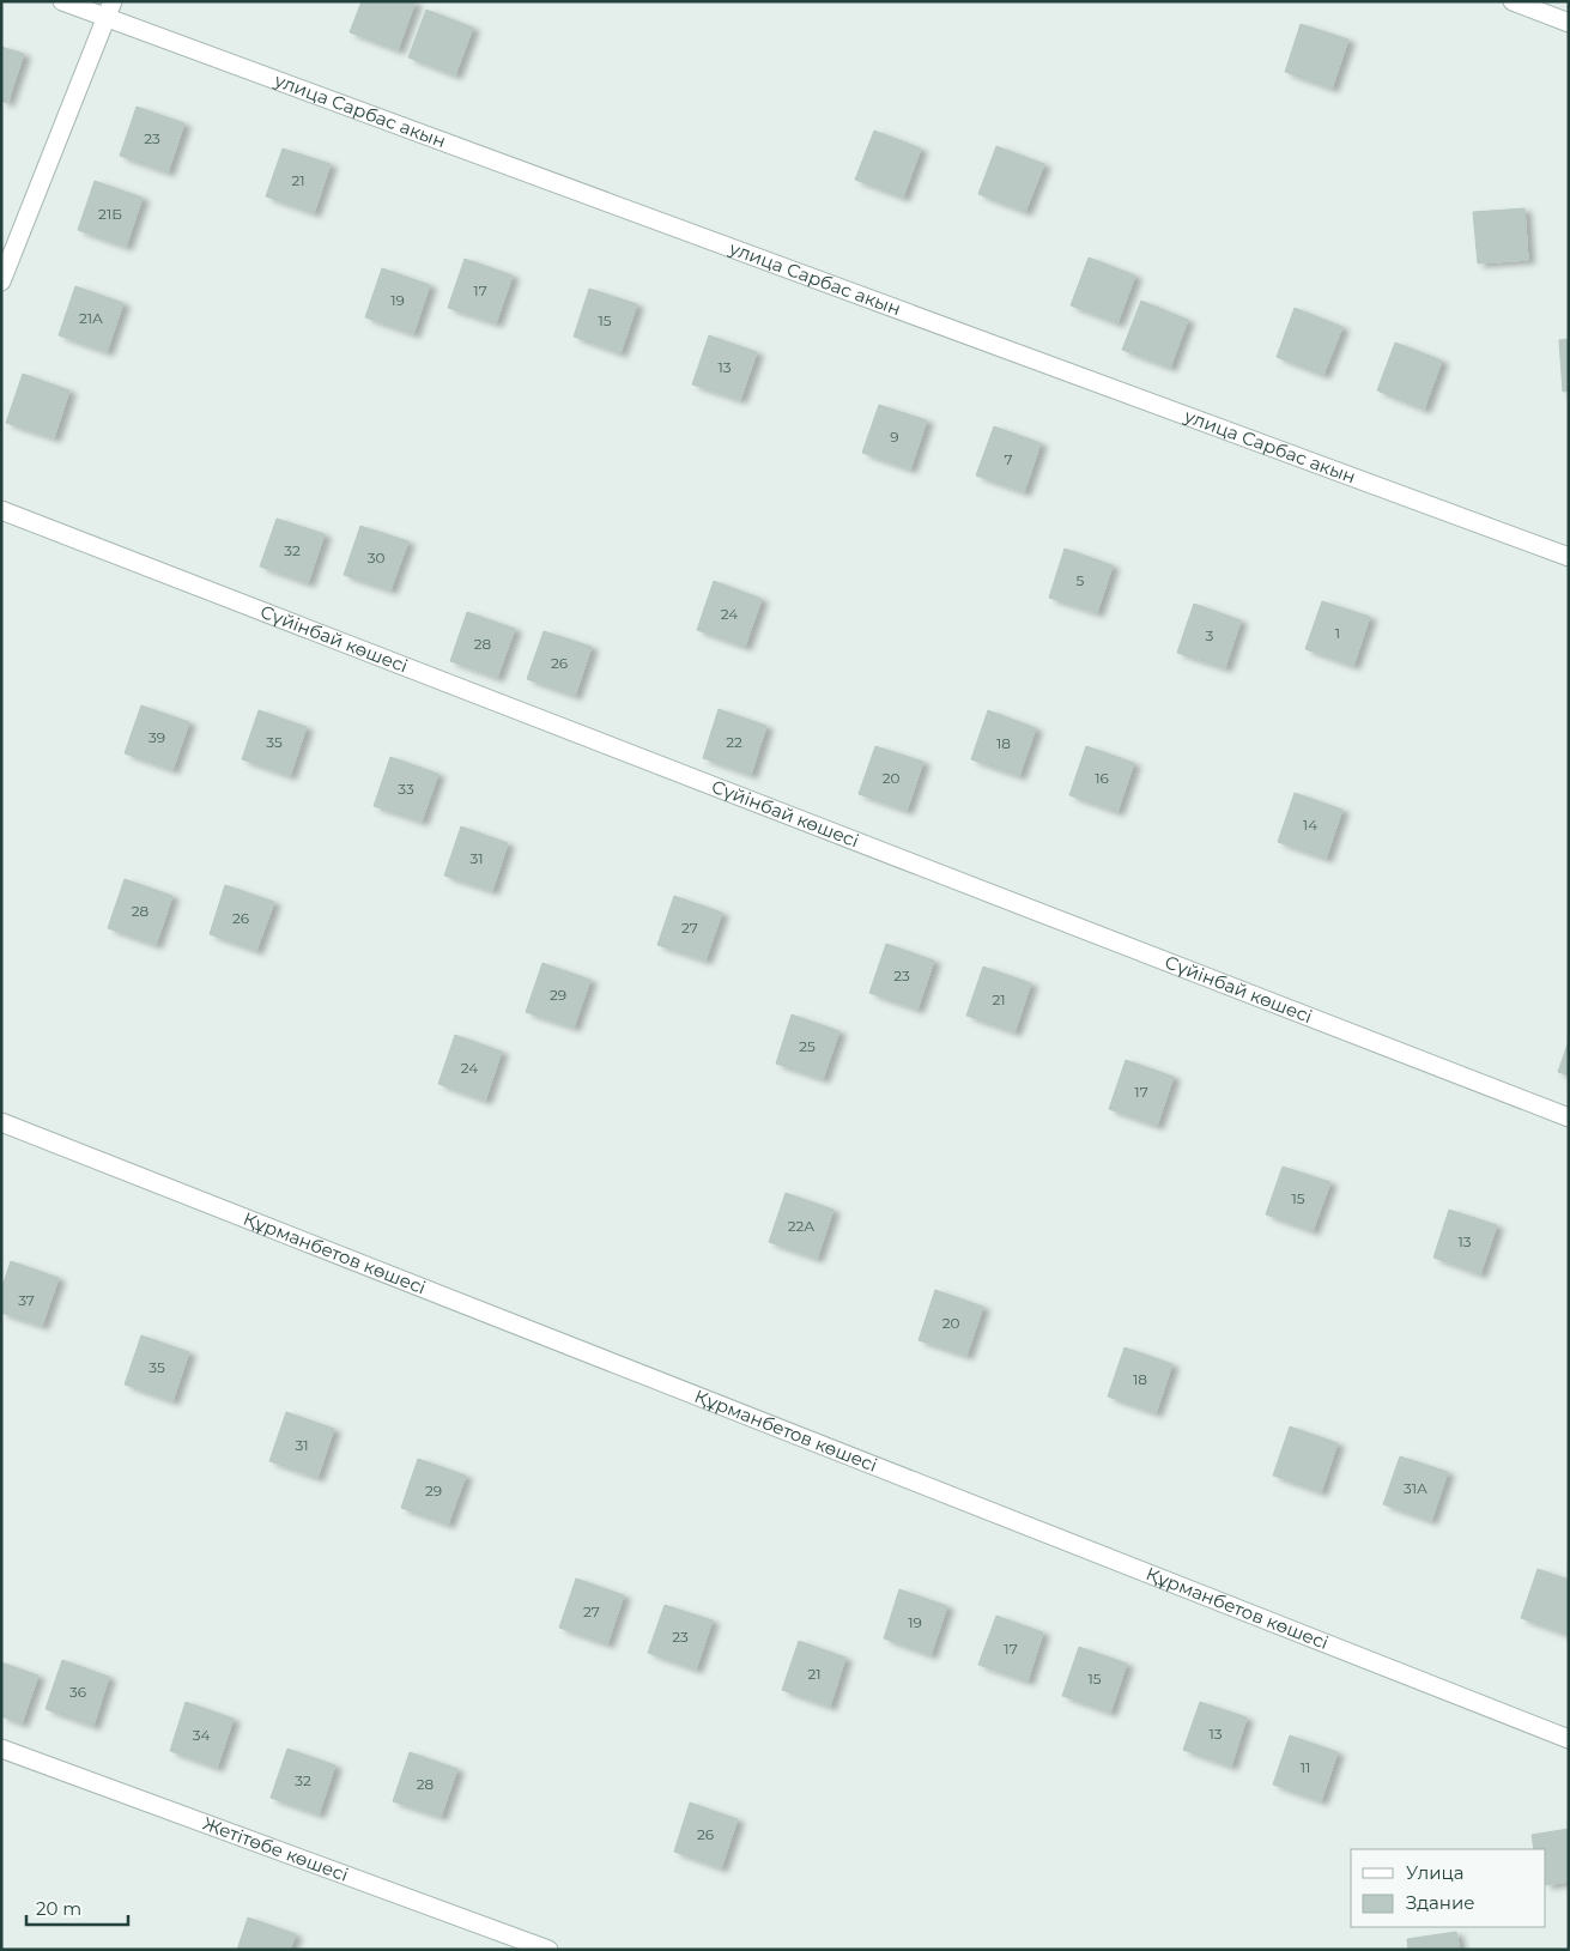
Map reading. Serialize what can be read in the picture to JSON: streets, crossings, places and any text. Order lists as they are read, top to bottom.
{
  "streets": {
    "street": [
      "улица Сарбас акын",
      "Сүйінбай көшесі",
      "Құрманбетов көшесі",
      "Жетітөбе көшесі"
    ]
  },
  "house_numbers": [
    "23",
    "21",
    "21Б",
    "17",
    "19",
    "21А",
    "15",
    "13",
    "9",
    "7",
    "32",
    "30",
    "5",
    "24",
    "1",
    "3",
    "28",
    "26",
    "39",
    "35",
    "22",
    "18",
    "20",
    "16",
    "33",
    "14",
    "31",
    "28",
    "26",
    "27",
    "23",
    "29",
    "21",
    "25",
    "24",
    "17",
    "15",
    "22А",
    "13",
    "37",
    "20",
    "35",
    "18",
    "31",
    "31А",
    "29",
    "27",
    "19",
    "23",
    "17",
    "21",
    "15",
    "36",
    "13",
    "34",
    "11",
    "32",
    "28",
    "26"
  ],
  "legend": ["Улица", "Здание"],
  "scale_bar": "20 m"
}
